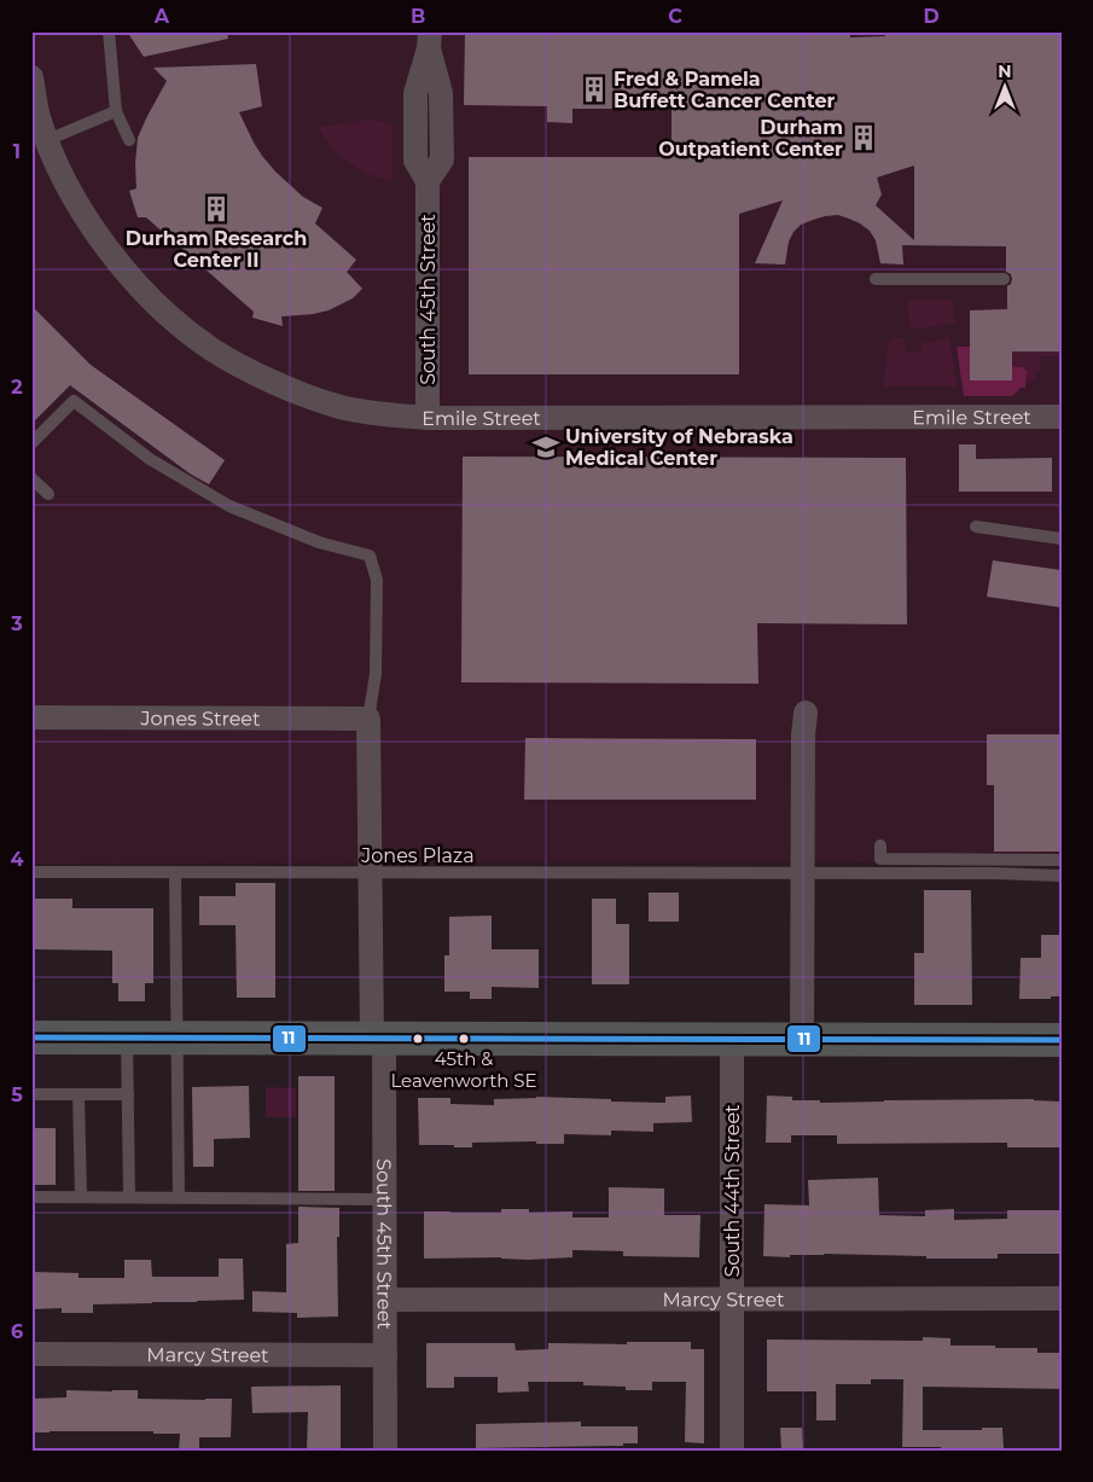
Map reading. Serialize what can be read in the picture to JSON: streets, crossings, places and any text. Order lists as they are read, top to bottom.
{
  "streets": {
    "street": [
      "South 45th Street",
      "Emile Street",
      "Jones Street",
      "South 44th Street",
      "Marcy Street"
    ],
    "lane": ["Jones Plaza"]
  },
  "crossings": [
    ["South 45th Street", "Emile Street"],
    ["South 45th Street", "Jones Street"],
    ["South 45th Street", "Jones Plaza"],
    ["South 45th Street", "Marcy Street"],
    ["South 44th Street", "Marcy Street"]
  ],
  "places": {
    "building": ["Fred & Pamela Buffett Cancer Center", "Durham Outpatient Center", "Durham Research Center II"],
    "school or university": ["University of Nebraska Medical Center"],
    "other": ["45th & Leavenworth SE"]
  },
  "lines": ["transit line 11"],
  "north": "top",
  "grid": {
    "columns": [
      "A",
      "B",
      "C",
      "D"
    ],
    "rows": [
      "1",
      "2",
      "3",
      "4",
      "5",
      "6"
    ]
  }
}
